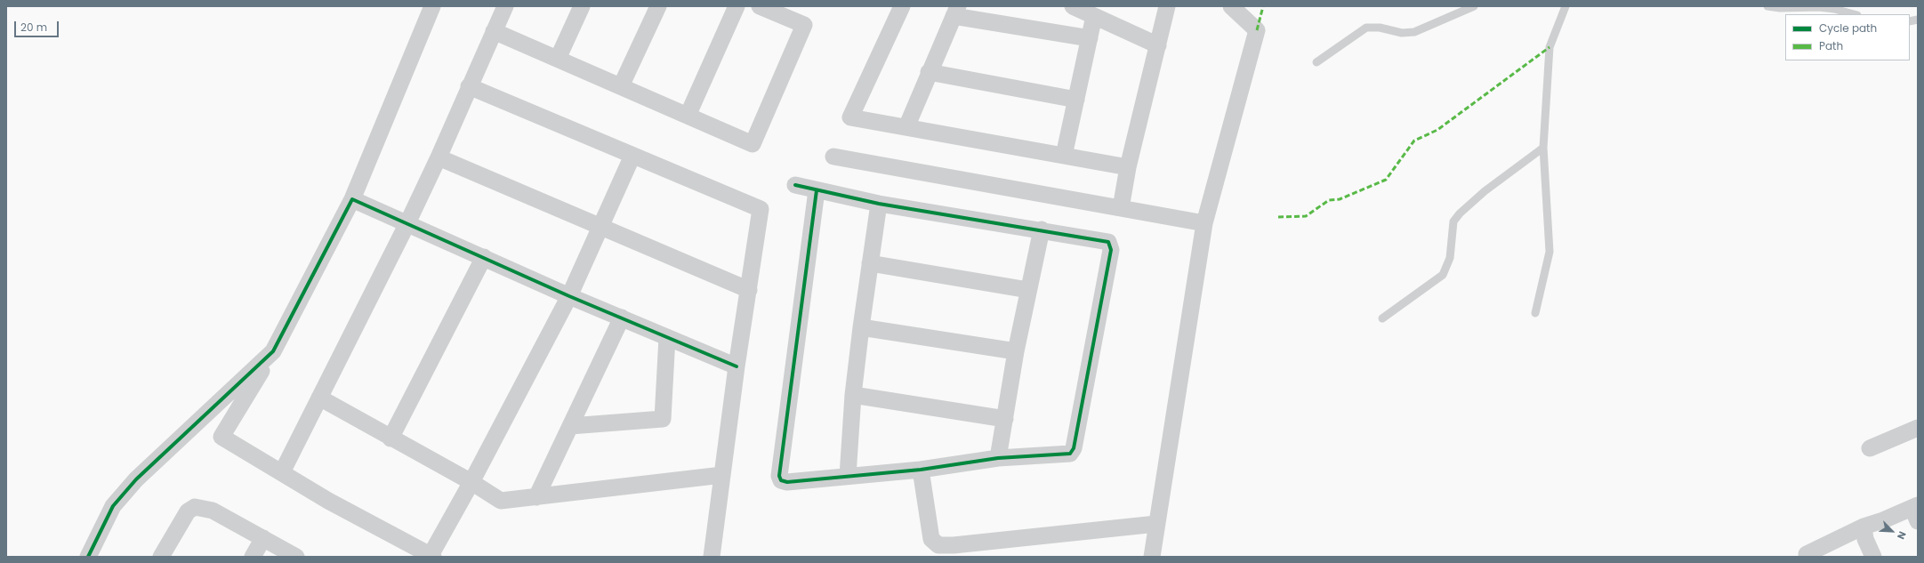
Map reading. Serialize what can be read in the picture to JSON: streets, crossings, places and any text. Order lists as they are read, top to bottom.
{
  "legend": ["Cycle path", "Path"],
  "scale_bar": "20 m",
  "north": "bottom right"
}
